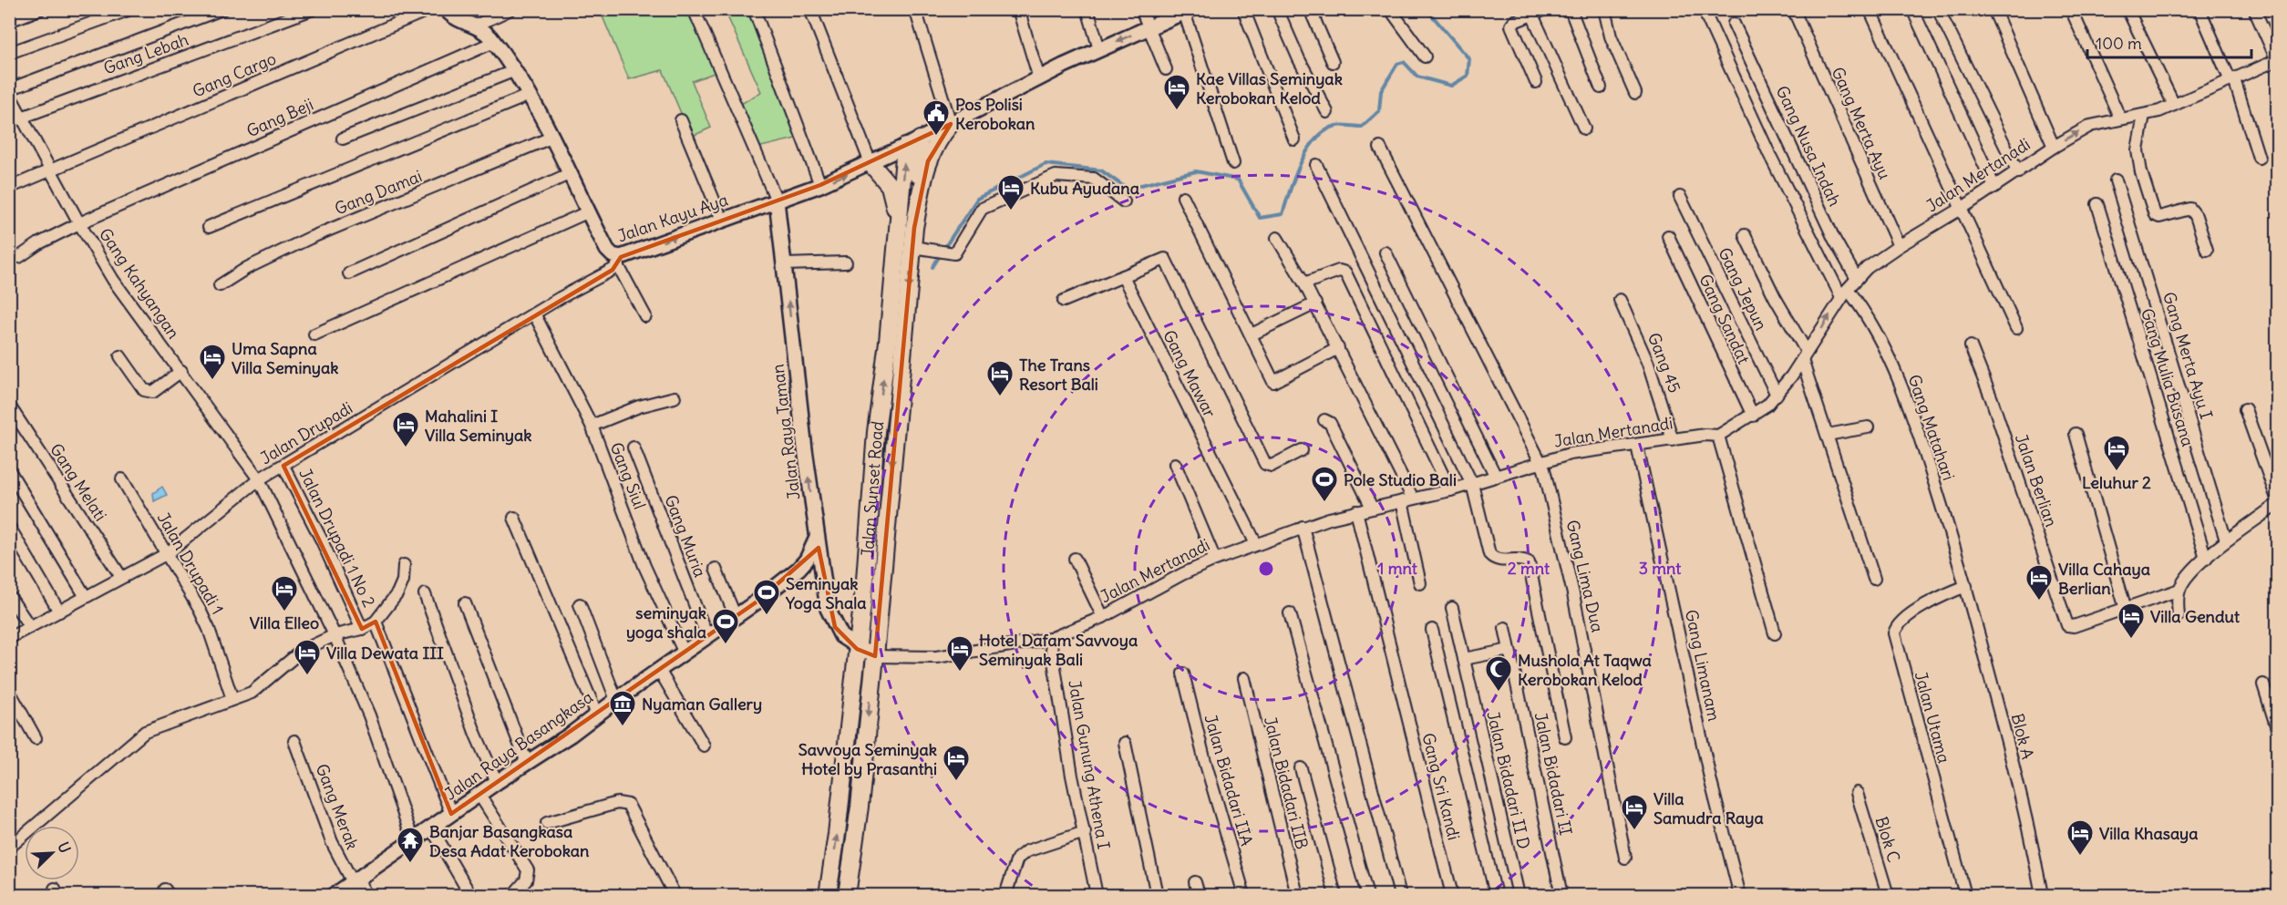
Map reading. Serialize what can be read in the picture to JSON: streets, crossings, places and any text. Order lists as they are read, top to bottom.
{
  "streets": {
    "highway": ["Jalan Sunset Road"],
    "main road": [
      "Jalan Mertanadi",
      "Jalan Kayu Aya",
      "Jalan Raya Taman",
      "Jalan Raya Basangkasa"
    ],
    "street": [
      "Gang Lebah",
      "Gang Cargo",
      "Gang Beji",
      "Gang Merta Ayu",
      "Gang Nusa Indah",
      "Gang Damai",
      "Gang Kahyangan",
      "Gang Jepun",
      "Gang Sandat",
      "Gang Merta Ayu I",
      "Gang 45",
      "Gang Mawar",
      "Gang Mulia Busana",
      "Gang Matahari",
      "Jalan Drupadi",
      "Gang Siul",
      "Jalan Berlian",
      "Gang Melati",
      "Gang Muria",
      "Jalan Drupadi 1 No 2",
      "Jalan Drupadi 1",
      "Gang Lima Dua",
      "Gang Limanam",
      "Jalan Utama",
      "Blok A",
      "Jalan Gunung Athena I",
      "Jalan Bidadari II",
      "Jalan Bidadari IIA",
      "Jalan Bidadari II D",
      "Jalan Bidadari IIB",
      "Gang Sri Kandi",
      "Gang Merak",
      "Blok C"
    ]
  },
  "crossings": [
    ["Gang Lebah", "Gang Kahyangan"],
    ["Gang Cargo", "Gang Kahyangan"],
    ["Gang Beji", "Jalan Kayu Aya"],
    ["Gang Beji", "Gang Kahyangan"],
    ["Gang Merta Ayu", "Jalan Mertanadi"],
    ["Gang Nusa Indah", "Jalan Mertanadi"],
    ["Jalan Mertanadi", "Gang Jepun"],
    ["Jalan Mertanadi", "Gang Sandat"],
    ["Jalan Mertanadi", "Gang 45"],
    ["Jalan Mertanadi", "Gang Mawar"],
    ["Jalan Mertanadi", "Gang Matahari"],
    ["Jalan Mertanadi", "Jalan Raya Taman"],
    ["Jalan Mertanadi", "Jalan Sunset Road"],
    ["Jalan Mertanadi", "Gang Lima Dua"],
    ["Jalan Mertanadi", "Gang Limanam"],
    ["Jalan Mertanadi", "Jalan Gunung Athena I"],
    ["Jalan Mertanadi", "Gang Sri Kandi"],
    ["Gang Damai", "Jalan Kayu Aya"],
    ["Jalan Kayu Aya", "Jalan Raya Taman"],
    ["Jalan Kayu Aya", "Jalan Drupadi"],
    ["Jalan Kayu Aya", "Jalan Sunset Road"],
    ["Gang Kahyangan", "Jalan Drupadi"],
    ["Gang Kahyangan", "Jalan Drupadi 1 No 2"],
    ["Gang Kahyangan", "Jalan Raya Basangkasa"],
    ["Gang Matahari", "Jalan Utama"],
    ["Gang Matahari", "Blok A"],
    ["Jalan Raya Taman", "Jalan Sunset Road"],
    ["Jalan Raya Taman", "Jalan Raya Basangkasa"],
    ["Jalan Drupadi", "Gang Siul"],
    ["Jalan Drupadi", "Gang Melati"],
    ["Jalan Drupadi", "Jalan Drupadi 1 No 2"],
    ["Jalan Drupadi", "Jalan Drupadi 1"],
    ["Gang Siul", "Jalan Raya Basangkasa"],
    ["Gang Muria", "Jalan Raya Basangkasa"],
    ["Jalan Drupadi 1 No 2", "Jalan Drupadi 1"],
    ["Jalan Utama", "Blok A"],
    ["Jalan Raya Basangkasa", "Gang Merak"]
  ],
  "one_way": ["Jalan Raya Taman"],
  "places": {
    "hotel": [
      "Kae Villas Seminyak Kerobokan Kelod",
      "Kubu Ayudana",
      "Uma Sapna Villa Seminyak",
      "The Trans Resort Bali",
      "Mahalini I Villa Seminyak",
      "Leluhur 2",
      "Villa Cahaya Berlian",
      "Villa Elleo",
      "Villa Gendut",
      "Hotel Dafam Savvoya Seminyak Bali",
      "Villa Dewata III",
      "Savvoya Seminyak Hotel by Prasanthi",
      "Villa Samudra Raya",
      "Villa Khasaya"
    ],
    "public building": ["Pos Polisi Kerobokan"],
    "sports": ["Pole Studio Bali", "Seminyak Yoga Shala", "seminyak yoga shala"],
    "mosque": ["Mushola At Taqwa Kerobokan Kelod"],
    "museum": ["Nyaman Gallery"],
    "temple": ["Banjar Basangkasa Desa Adat Kerobokan"]
  },
  "scale_bar": "100 m",
  "north": "top right",
  "rings": ["1 mnt", "2 mnt", "3 mnt"]
}
